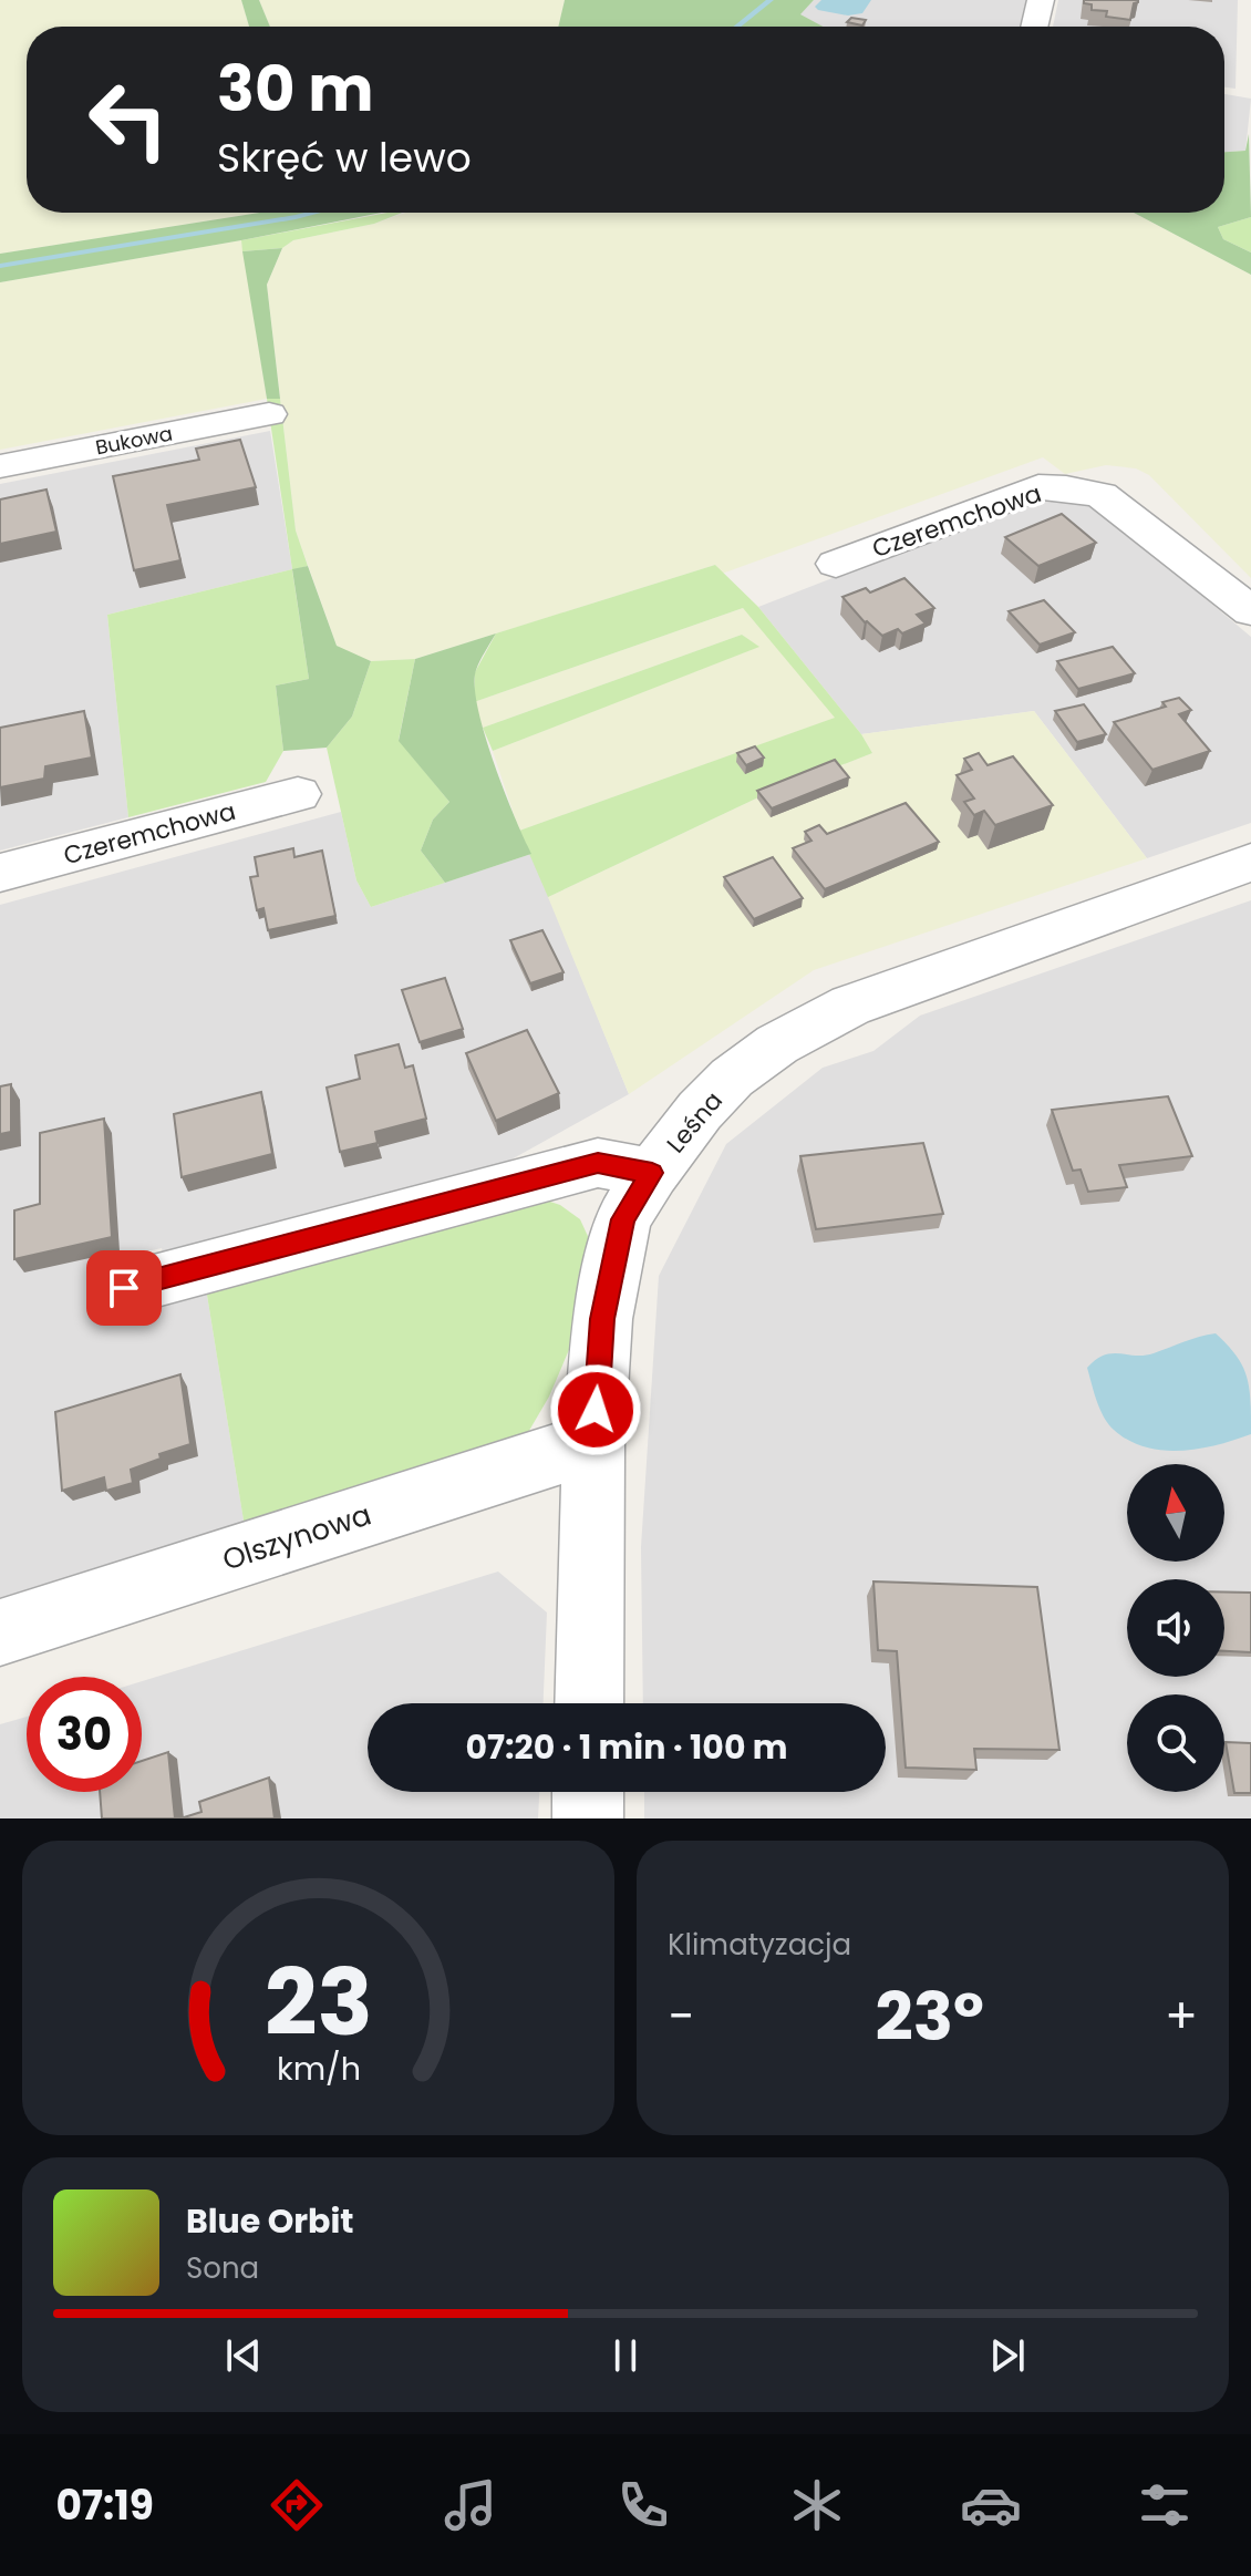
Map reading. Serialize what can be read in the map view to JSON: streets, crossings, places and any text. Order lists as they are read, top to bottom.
{
  "streets": {
    "street": [
      "Bukowa",
      "Czeremchowa",
      "Leśna",
      "Olszynowa"
    ]
  },
  "crossings": [
    ["Leśna", "Olszynowa"]
  ],
  "north": "top",
  "page": {
    "turn": ["30 m", "Skręć w lewo"],
    "limit": "30",
    "trip": "07:20 · 1 min · 100 m",
    "tile": "Klimatyzacja",
    "heat": ["−", "23°", "+"],
    "song": ["Blue Orbit", "Sona"],
    "tabs": "07:19",
    "gauge": ["23", "km/h"]
  }
}
